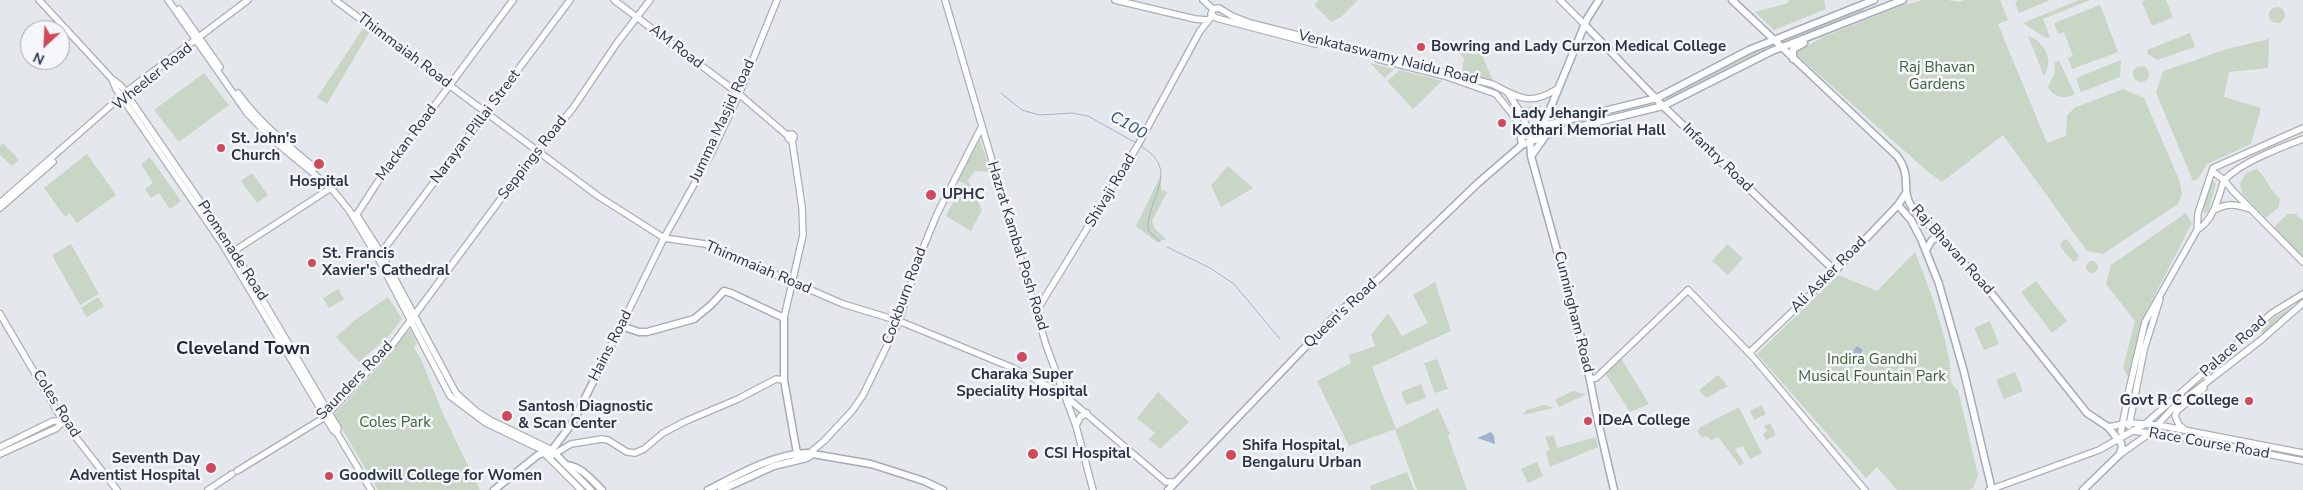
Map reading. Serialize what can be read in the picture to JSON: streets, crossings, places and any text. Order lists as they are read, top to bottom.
{
  "streets": {
    "main road": [
      "Infantry Road",
      "Raj Bhavan Road",
      "Ali Asker Road",
      "Cunningham Road",
      "Queen's Road",
      "Hains Road",
      "Palace Road"
    ],
    "street": [
      "AM Road",
      "Thimmaiah Road",
      "Venkataswamy Naidu Road",
      "Wheeler Road",
      "Jumma Masjid Road",
      "Narayan Pillai Street",
      "Mackan Road",
      "Seppings Road",
      "Shivaji Road",
      "Hazrat Kambal Posh Road",
      "Promenade Road",
      "Cockburn Road",
      "Saunders Road",
      "Coles Road",
      "Race Course Road"
    ]
  },
  "crossings": [
    ["AM Road", "Thimmaiah Road"],
    ["AM Road", "Jumma Masjid Road"],
    ["AM Road", "Seppings Road"],
    ["Thimmaiah Road", "Jumma Masjid Road"],
    ["Thimmaiah Road", "Narayan Pillai Street"],
    ["Thimmaiah Road", "Mackan Road"],
    ["Thimmaiah Road", "Seppings Road"],
    ["Thimmaiah Road", "Hazrat Kambal Posh Road"],
    ["Thimmaiah Road", "Cockburn Road"],
    ["Thimmaiah Road", "Queen's Road"],
    ["Thimmaiah Road", "Hains Road"],
    ["Venkataswamy Naidu Road", "Queen's Road"],
    ["Wheeler Road", "Promenade Road"],
    ["Jumma Masjid Road", "Hains Road"],
    ["Seppings Road", "Saunders Road"],
    ["Infantry Road", "Ali Asker Road"],
    ["Shivaji Road", "Hazrat Kambal Posh Road"],
    ["Hazrat Kambal Posh Road", "Cockburn Road"],
    ["Raj Bhavan Road", "Ali Asker Road"],
    ["Promenade Road", "Saunders Road"],
    ["Cunningham Road", "Queen's Road"],
    ["Palace Road", "Race Course Road"]
  ],
  "districts": ["Cleveland Town"],
  "water": ["C100"],
  "parks": ["Raj Bhavan Gardens", "Indira Gandhi Musical Fountain Park", "Coles Park"],
  "places": [
    "Bowring and Lady Curzon Medical College",
    "Lady Jehangir Kothari Memorial Hall",
    "St. John's Church",
    "Hospital",
    "UPHC",
    "St. Francis Xavier's Cathedral",
    "Charaka Super Speciality Hospital",
    "Govt R C College",
    "Santosh Diagnostic & Scan Center",
    "IDeA College",
    "CSI Hospital",
    "Shifa Hospital, Bengaluru Urban",
    "Seventh Day Adventist Hospital",
    "Goodwill College for Women"
  ],
  "north": "bottom left"
}
